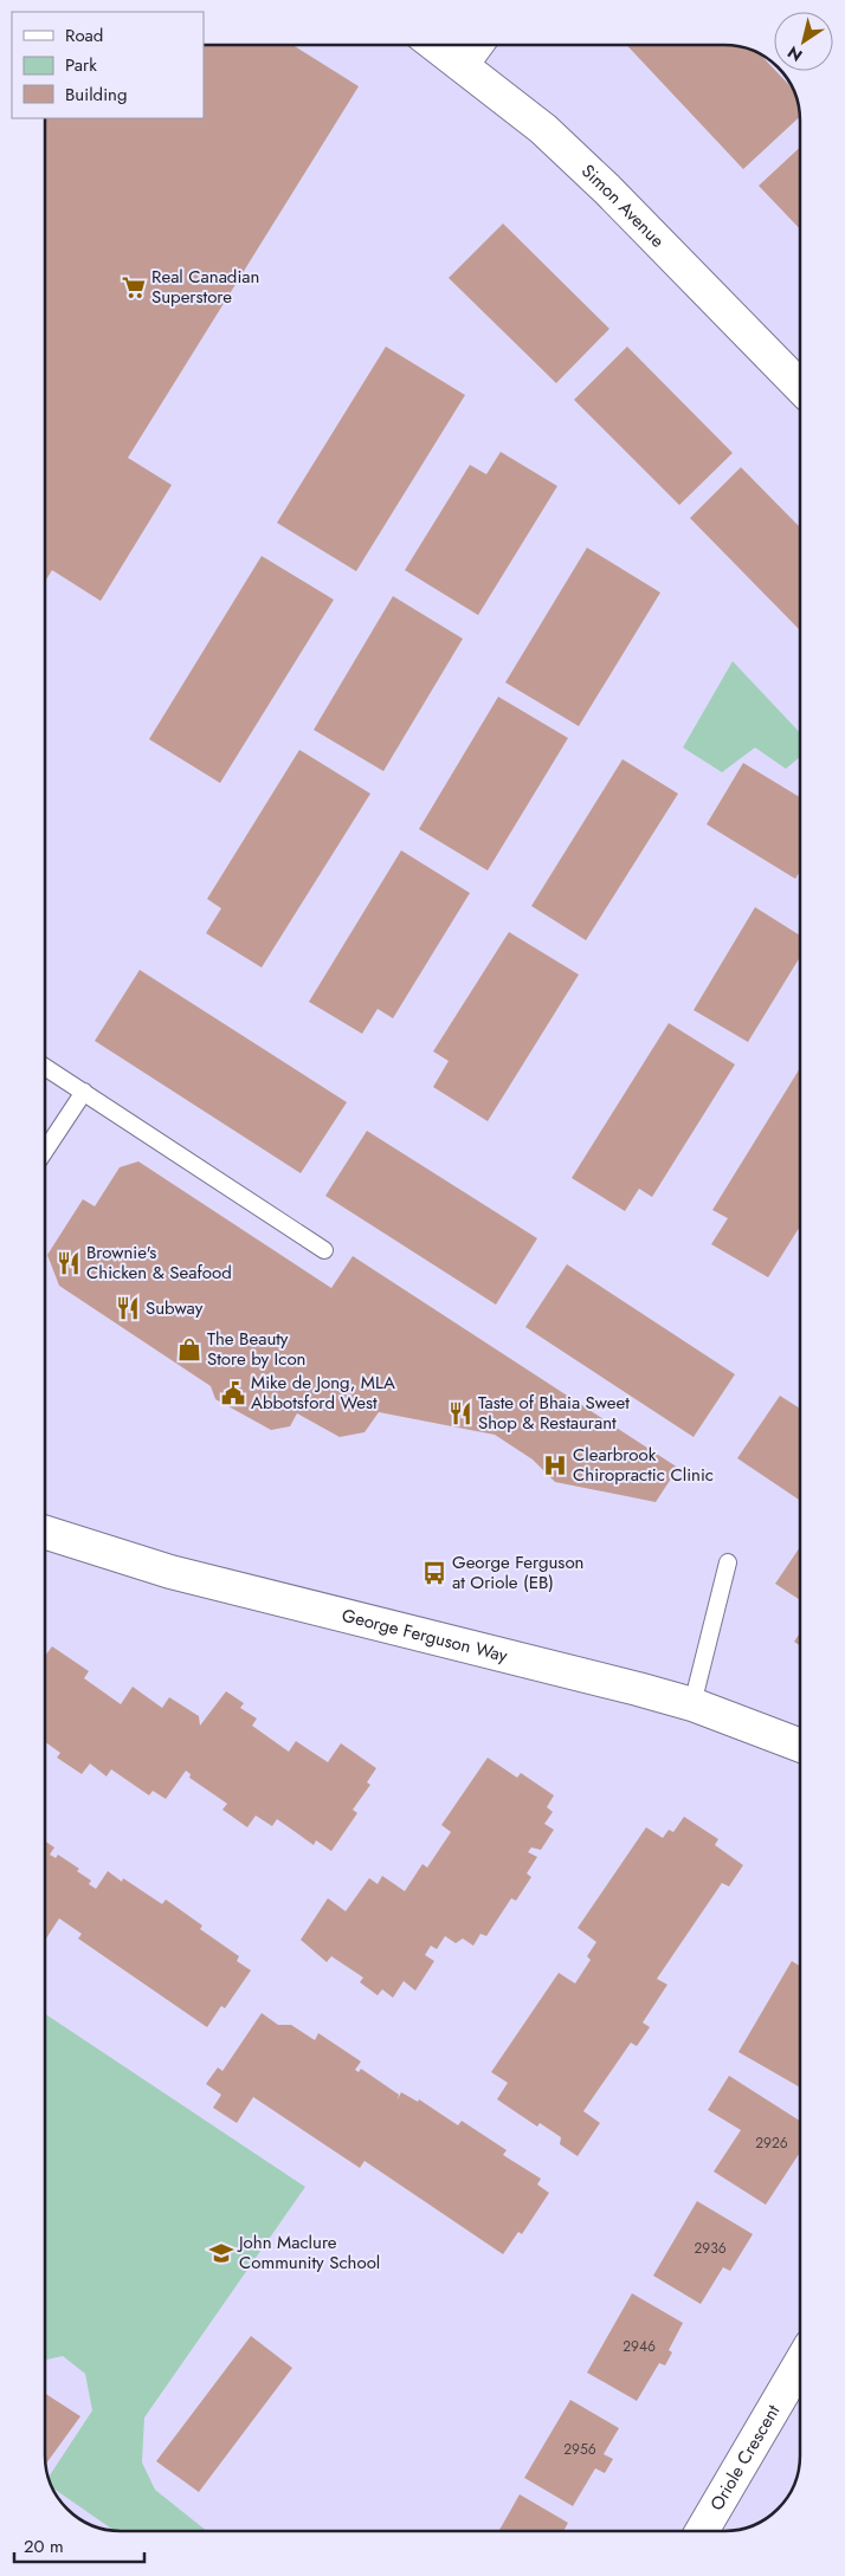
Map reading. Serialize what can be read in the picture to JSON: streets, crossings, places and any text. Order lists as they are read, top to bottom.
{
  "streets": {
    "street": ["Simon Avenue", "George Ferguson Way", "Oriole Crescent"]
  },
  "places": {
    "supermarket": ["Real Canadian Superstore"],
    "restaurant": ["Brownie's Chicken & Seafood", "Subway", "Taste of Bhaia Sweet Shop & Restaurant"],
    "shop": ["The Beauty Store by Icon"],
    "public building": ["Mike de Jong, MLA Abbotsford West"],
    "hospital": ["Clearbrook Chiropractic Clinic"],
    "bus stop": ["George Ferguson at Oriole (EB)"],
    "school or university": ["John Maclure Community School"]
  },
  "house_numbers": [
    "2926",
    "2936",
    "2946",
    "2956"
  ],
  "legend": ["Road", "Park", "Building"],
  "scale_bar": "20 m",
  "north": "bottom left"
}
